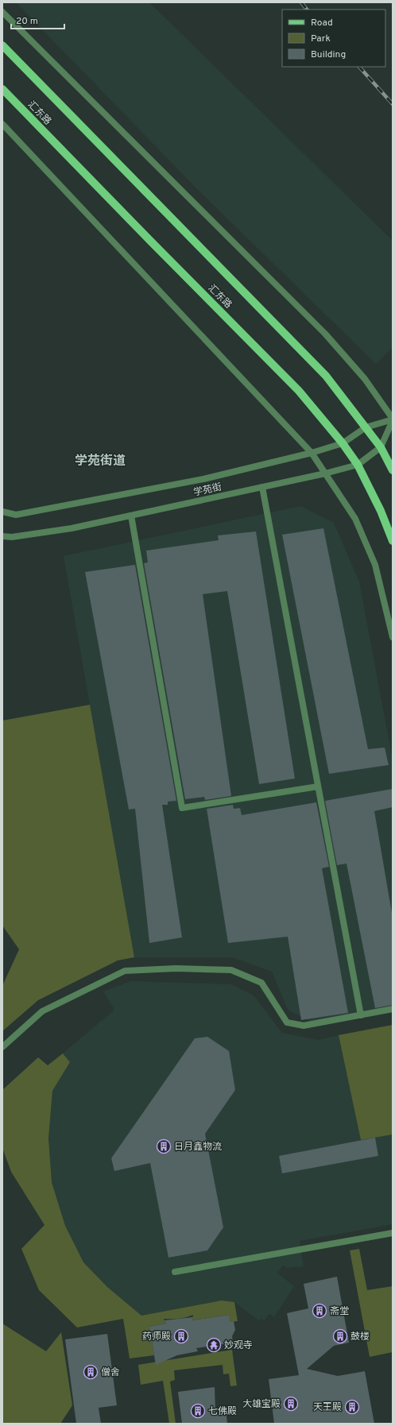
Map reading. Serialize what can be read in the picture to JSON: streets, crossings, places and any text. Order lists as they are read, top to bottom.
{
  "streets": {
    "main road": ["汇东路"],
    "street": ["学苑街"]
  },
  "crossings": [
    ["汇东路", "学苑街"]
  ],
  "districts": ["学苑街道"],
  "places": {
    "building": [
      "日月鑫物流",
      "斋堂",
      "药师殿",
      "鼓楼",
      "僧舍",
      "大雄宝殿",
      "天王殿",
      "七佛殿"
    ],
    "temple": ["妙观寺"]
  },
  "legend": ["Road", "Park", "Building"],
  "scale_bar": "20 m"
}
